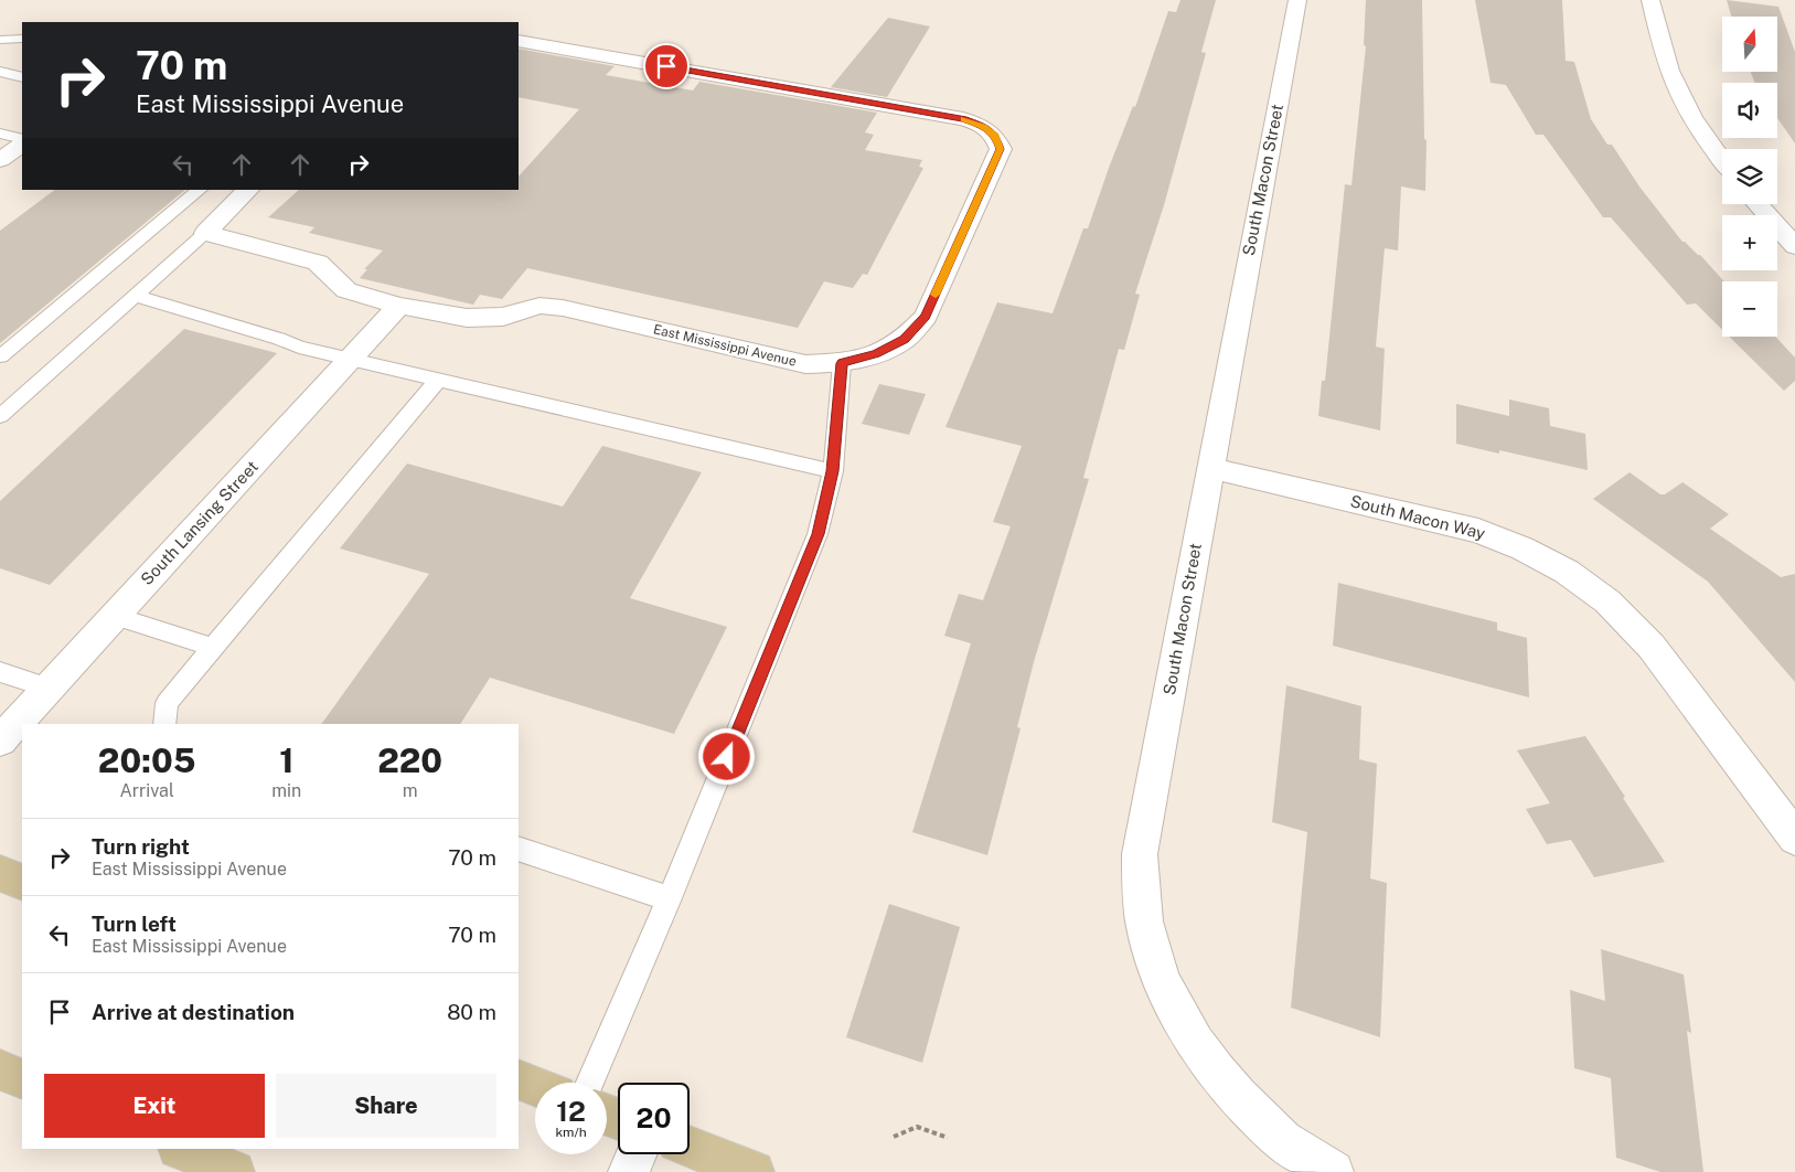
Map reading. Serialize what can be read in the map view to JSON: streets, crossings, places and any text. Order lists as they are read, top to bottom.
{
  "streets": {
    "street": [
      "South Macon Street",
      "East Mississippi Avenue",
      "South Macon Way",
      "South Lansing Street"
    ]
  },
  "crossings": [
    ["South Macon Street", "South Macon Way"],
    ["East Mississippi Avenue", "South Lansing Street"]
  ],
  "north": "top",
  "page": {
    "map_buttons": ["+", "−"],
    "turn": ["70 m", "East Mississippi Avenue"],
    "eta": [
      "20:05",
      "Arrival",
      "1",
      "min",
      "220",
      "m"
    ],
    "list": [
      {
        "name": "Turn right",
        "note": "East Mississippi Avenue",
        "value": "70 m"
      },
      {
        "name": "Turn left",
        "note": "East Mississippi Avenue",
        "value": "70 m"
      },
      {
        "name": "Arrive at destination",
        "value": "80 m"
      }
    ],
    "buttons": ["Exit", "Share"],
    "speed": "12 km/h",
    "limit": "20"
  }
}
